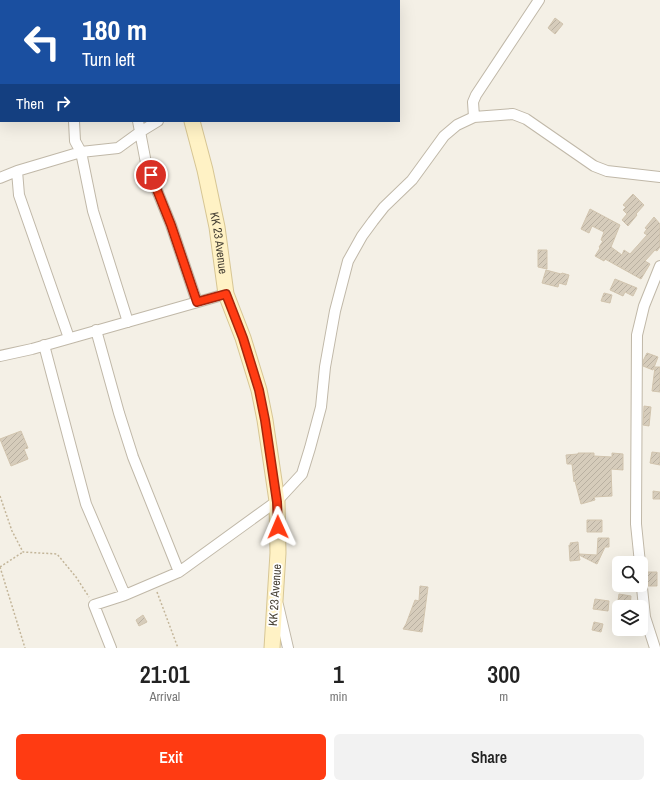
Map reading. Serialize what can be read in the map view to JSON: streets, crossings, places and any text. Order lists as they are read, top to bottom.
{
  "streets": {
    "main road": ["KK 23 Avenue"]
  },
  "page": {
    "turn": ["180 m", "Turn left"],
    "then": "Then",
    "eta": [
      "21:01",
      "Arrival",
      "1",
      "min",
      "300",
      "m"
    ],
    "buttons": ["Exit", "Share"]
  }
}
